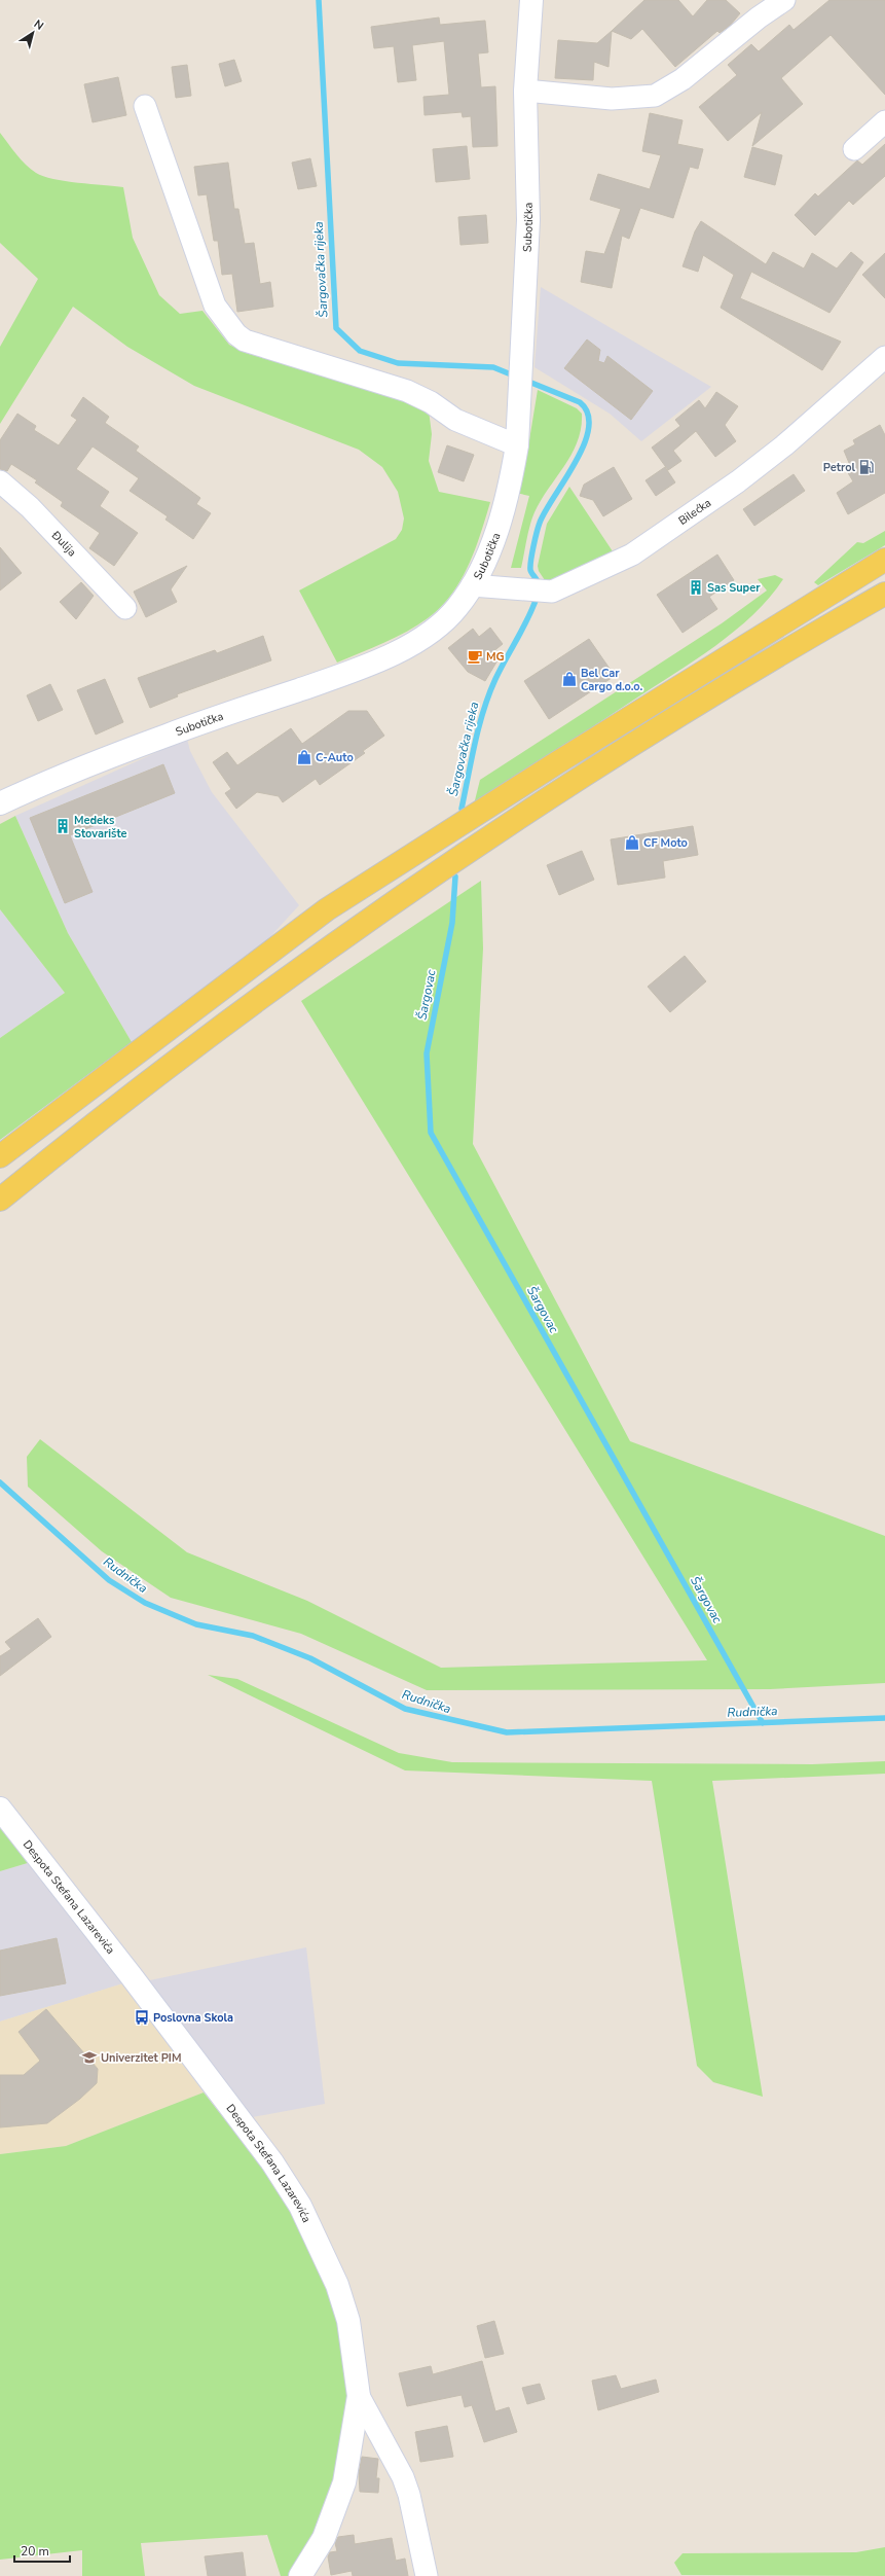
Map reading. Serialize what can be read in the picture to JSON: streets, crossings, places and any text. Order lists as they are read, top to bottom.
{
  "streets": {
    "street": [
      "Subotička",
      "Bilećka",
      "Đulija",
      "Despota Stefana Lazarevića"
    ]
  },
  "crossings": [
    ["Subotička", "Bilećka"]
  ],
  "water": ["Šargovačka rijeka", "Šargovac", "Rudnička"],
  "places": {
    "fuel station": ["Petrol"],
    "building": ["Sas Super", "Medeks Stovarište"],
    "cafe": ["MG"],
    "shop": ["Bel Car Cargo d.o.o.", "C-Auto", "CF Moto"],
    "bus stop": ["Poslovna Skola"],
    "school or university": ["Univerzitet PIM"]
  },
  "scale_bar": "20 m",
  "north": "top right"
}
